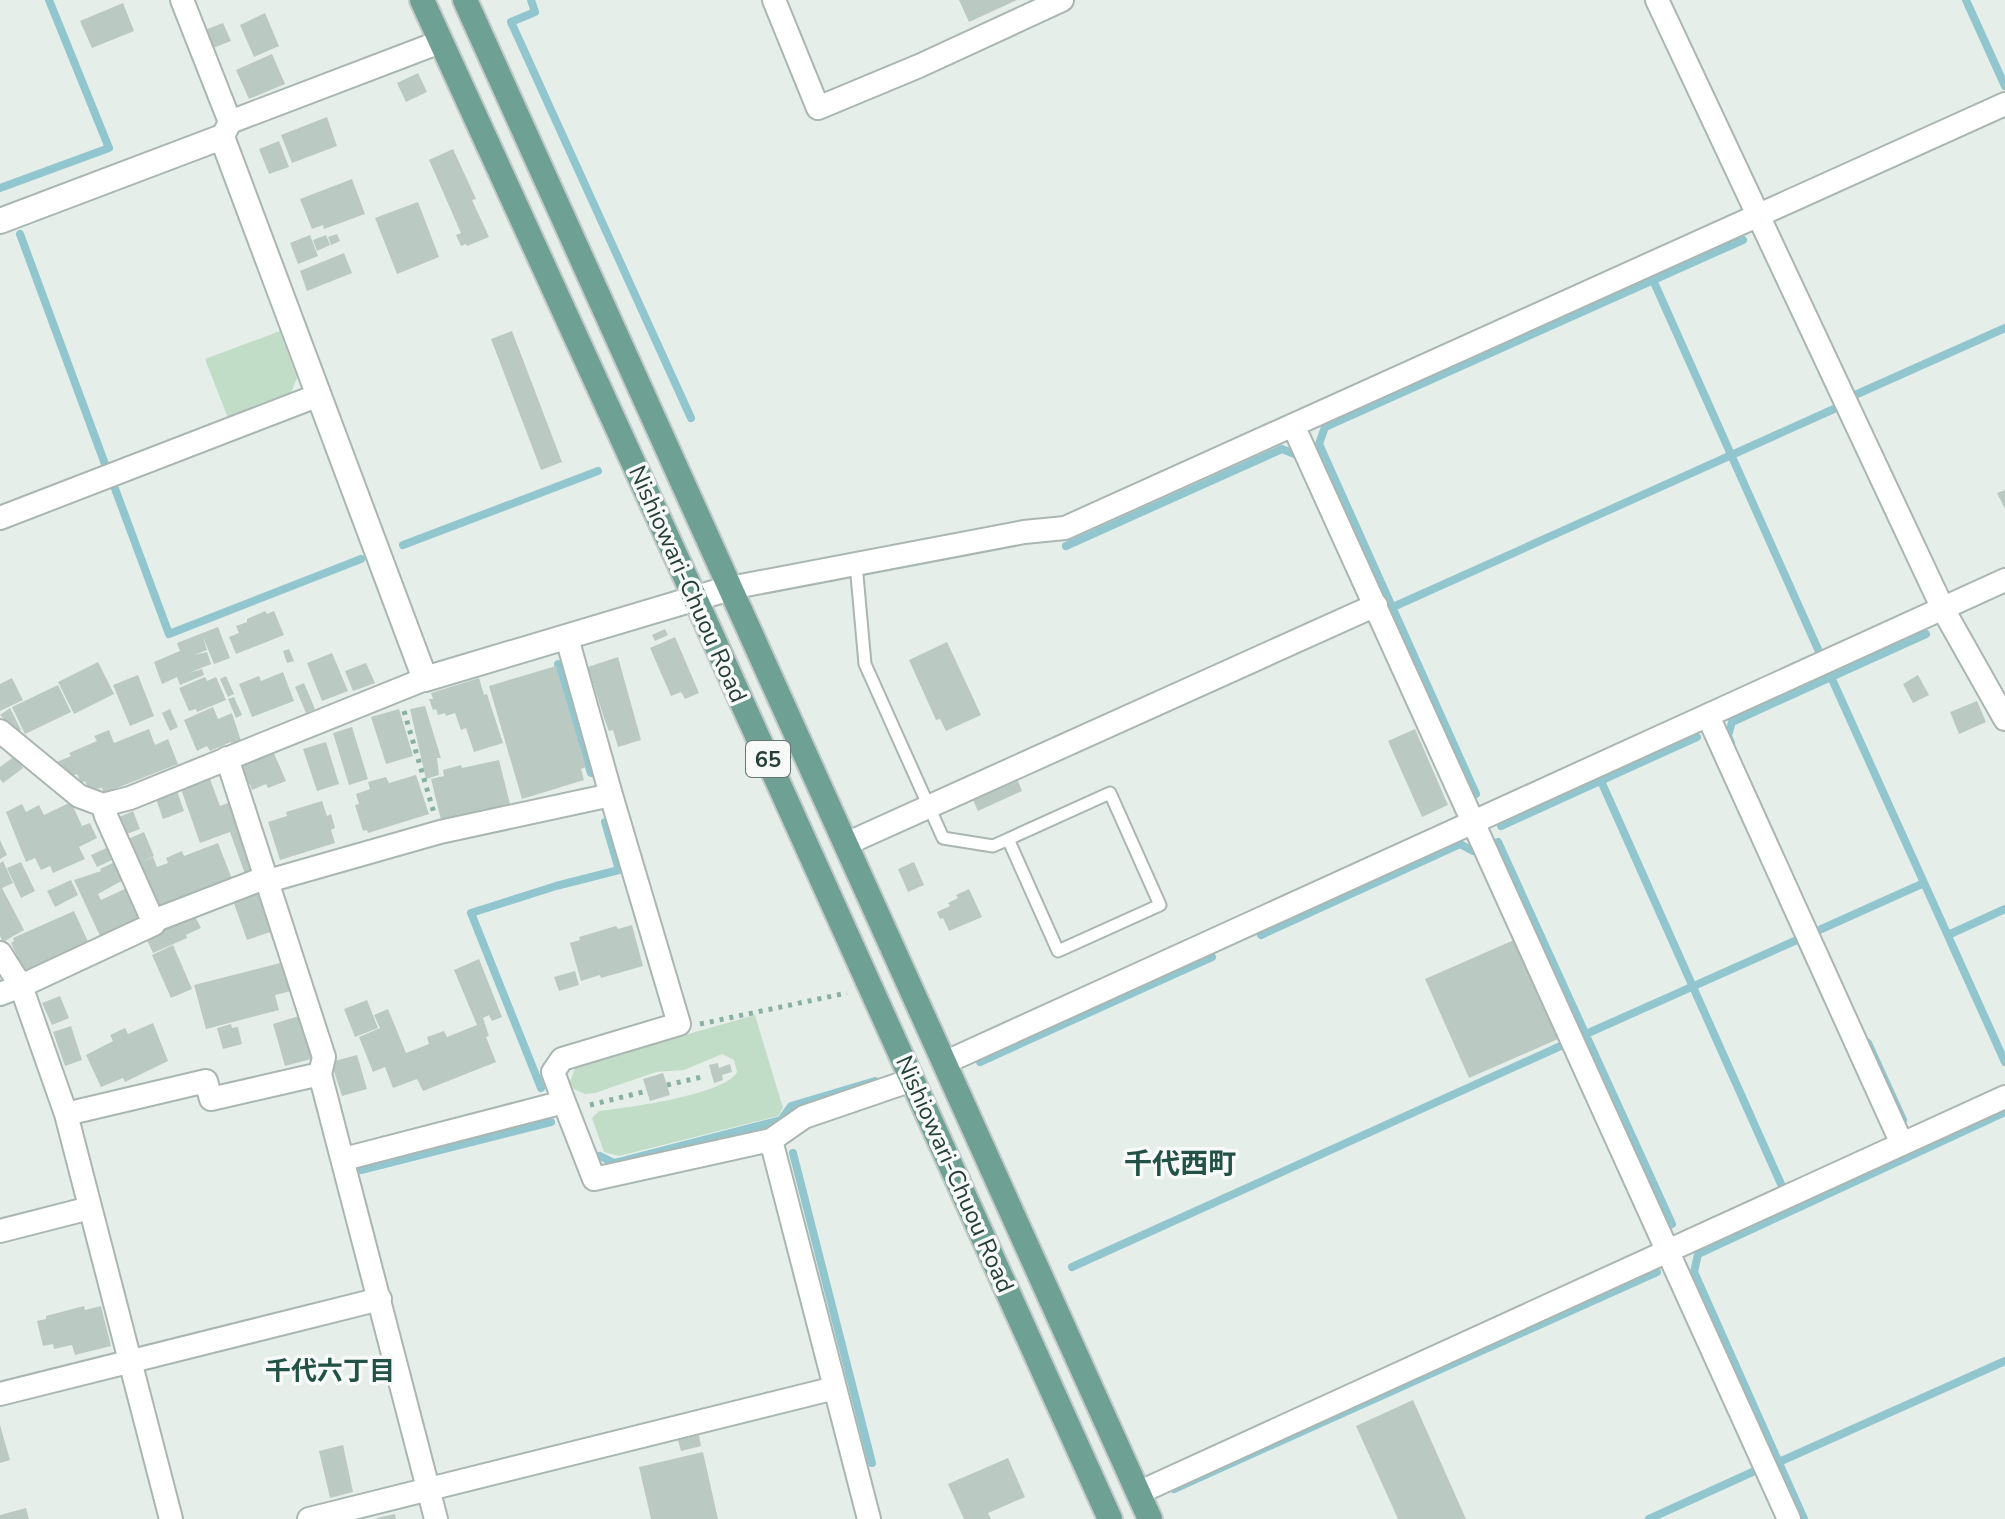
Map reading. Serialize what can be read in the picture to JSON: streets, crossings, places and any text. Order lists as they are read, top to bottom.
{
  "streets": {
    "main road": ["Nishiowari-Chuou Road", "65"]
  },
  "districts": ["千代西町", "千代六丁目"]
}
